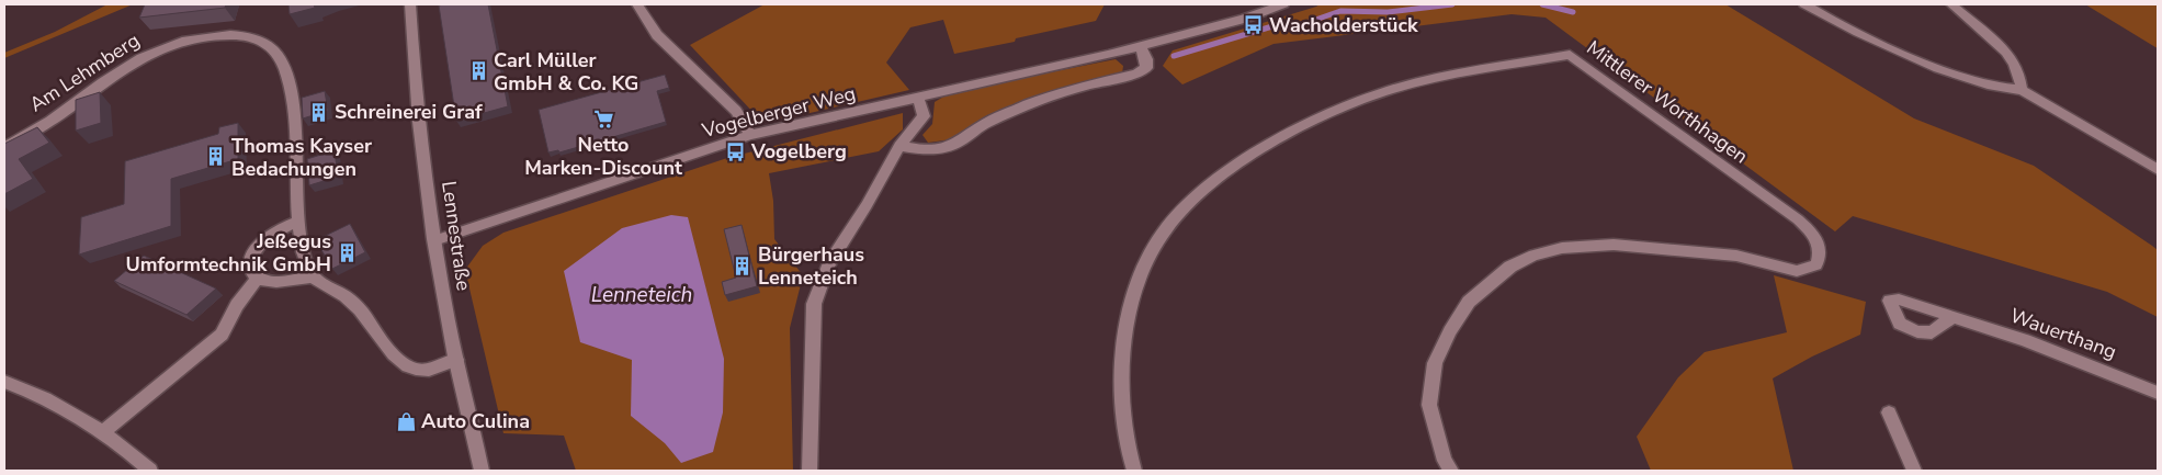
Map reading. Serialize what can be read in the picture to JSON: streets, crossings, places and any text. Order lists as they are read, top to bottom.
{
  "streets": {
    "street": [
      "Am Lehmberg",
      "Mittlerer Worthhagen",
      "Vogelberger Weg",
      "Lennestraße",
      "Wauerthang"
    ]
  },
  "crossings": [
    ["Vogelberger Weg", "Lennestraße"]
  ],
  "water": ["Lenneteich"],
  "places": {
    "bus stop": ["Wacholderstück", "Vogelberg"],
    "building": [
      "Carl Müller GmbH & Co. KG",
      "Schreinerei Graf",
      "Thomas Kayser Bedachungen",
      "Jeßegus Umformtechnik GmbH",
      "Bürgerhaus Lenneteich"
    ],
    "supermarket": ["Netto Marken-Discount"],
    "shop": ["Auto Culina"]
  }
}
